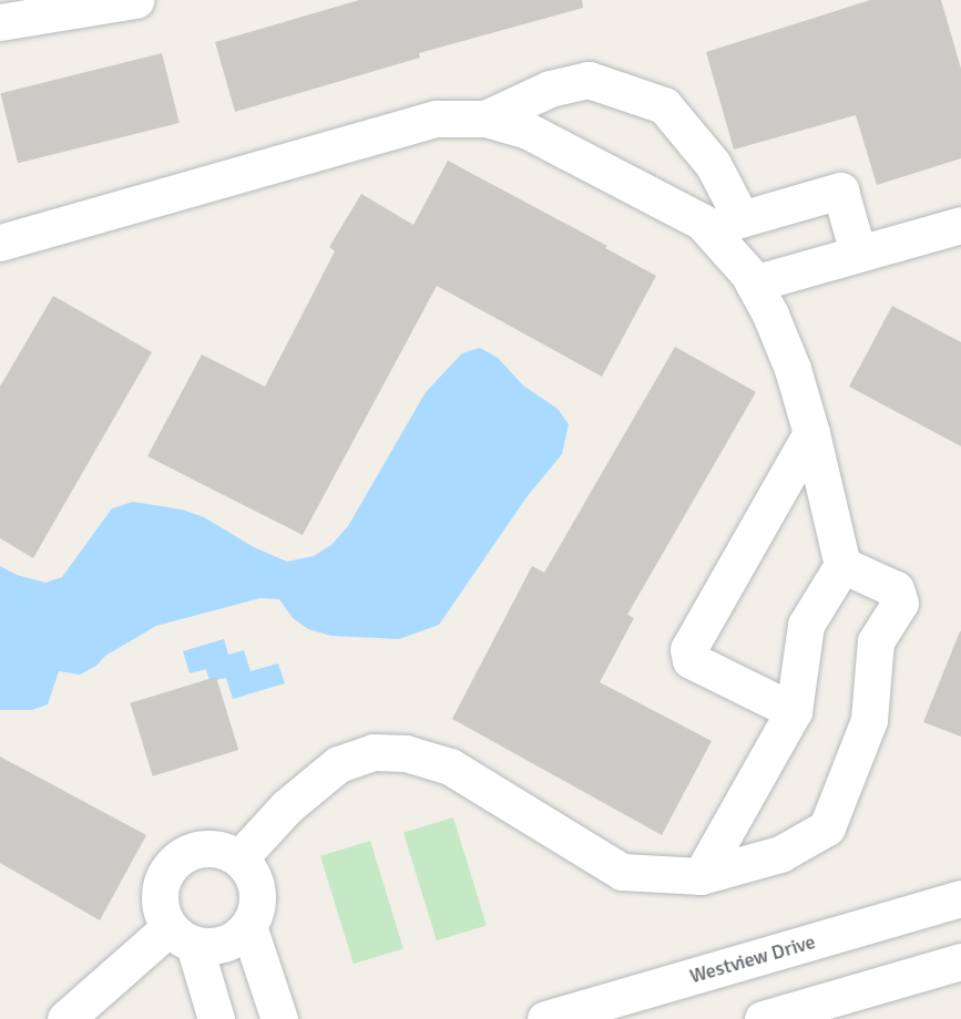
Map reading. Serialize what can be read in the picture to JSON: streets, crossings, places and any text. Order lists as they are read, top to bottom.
{
  "streets": {
    "street": ["Westview Drive"]
  }
}
